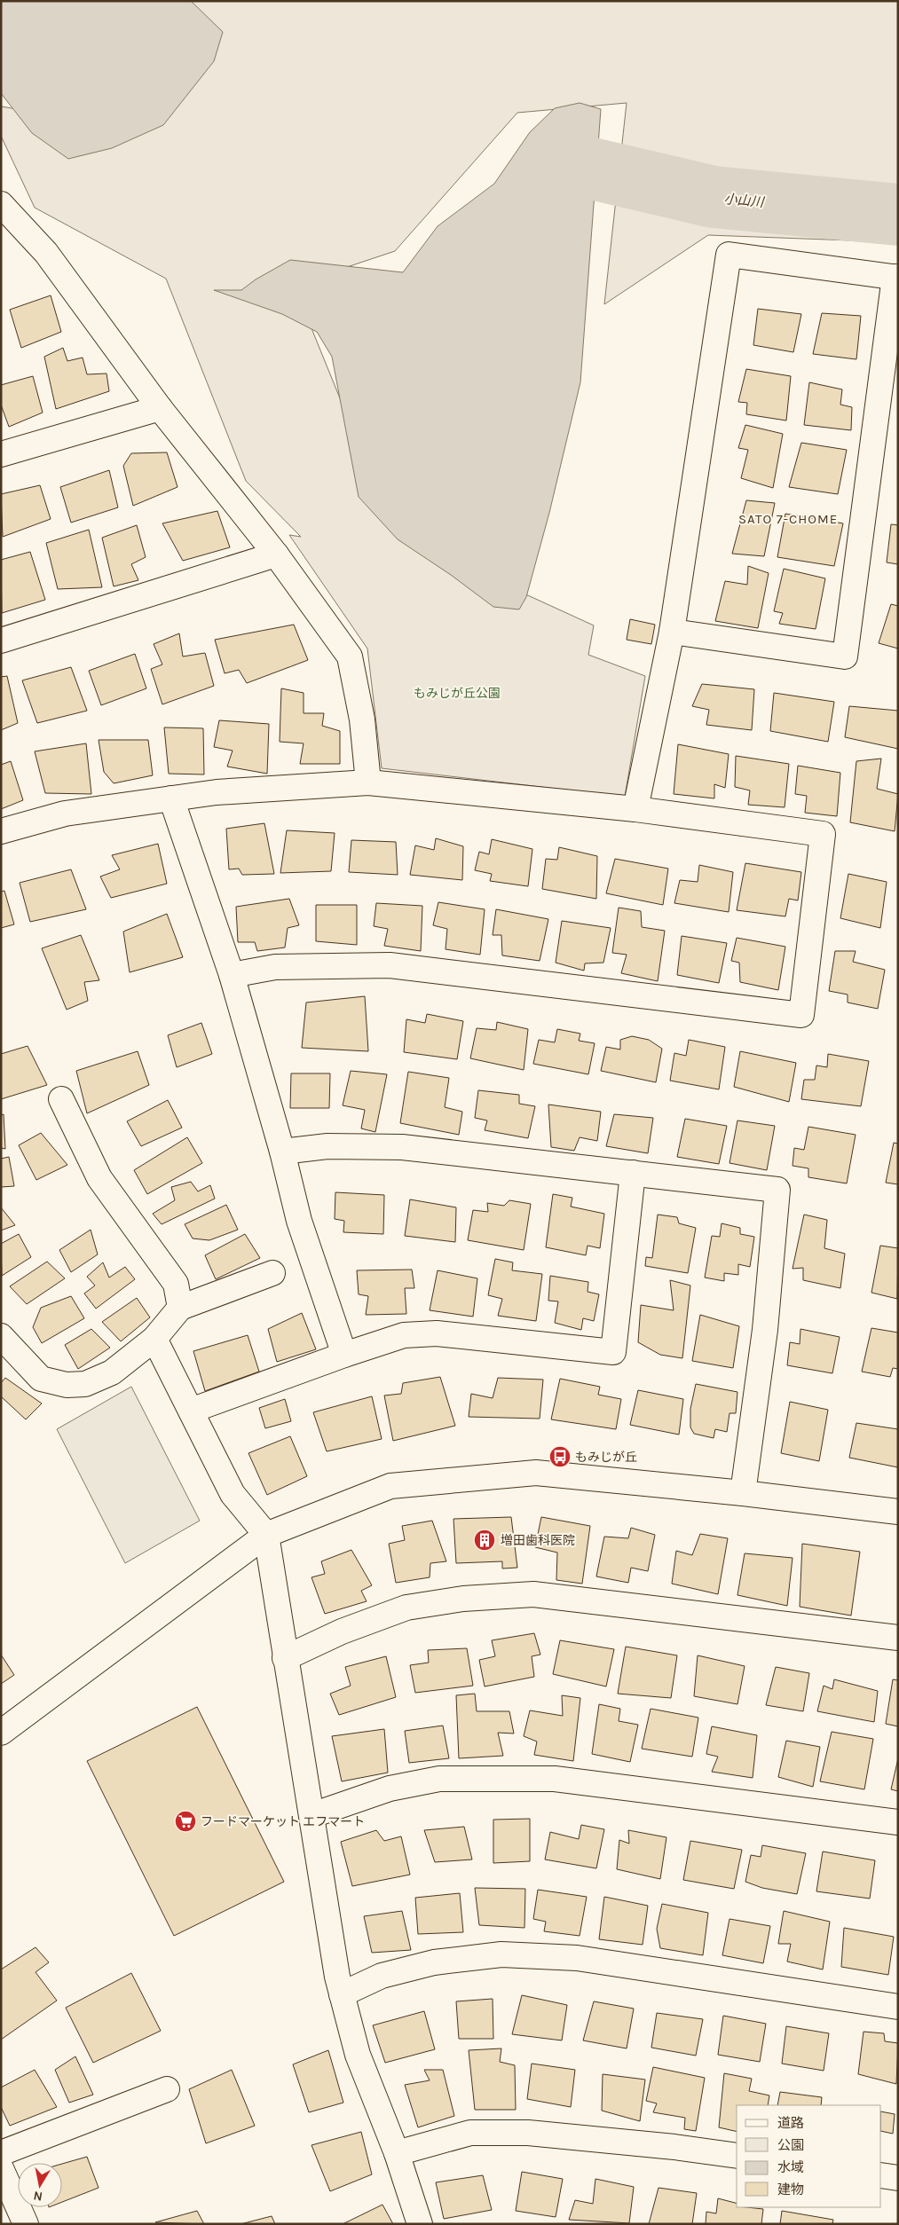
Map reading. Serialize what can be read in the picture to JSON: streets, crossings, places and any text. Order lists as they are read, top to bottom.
{
  "districts": ["SATO 7-CHOME"],
  "water": ["小山川"],
  "parks": ["もみじが丘公園"],
  "places": {
    "bus stop": ["もみじが丘"],
    "building": ["増田歯科医院"],
    "supermarket": ["フードマーケット エフマート"]
  },
  "legend": [
    "道路",
    "公園",
    "水域",
    "建物"
  ],
  "north": "bottom"
}
